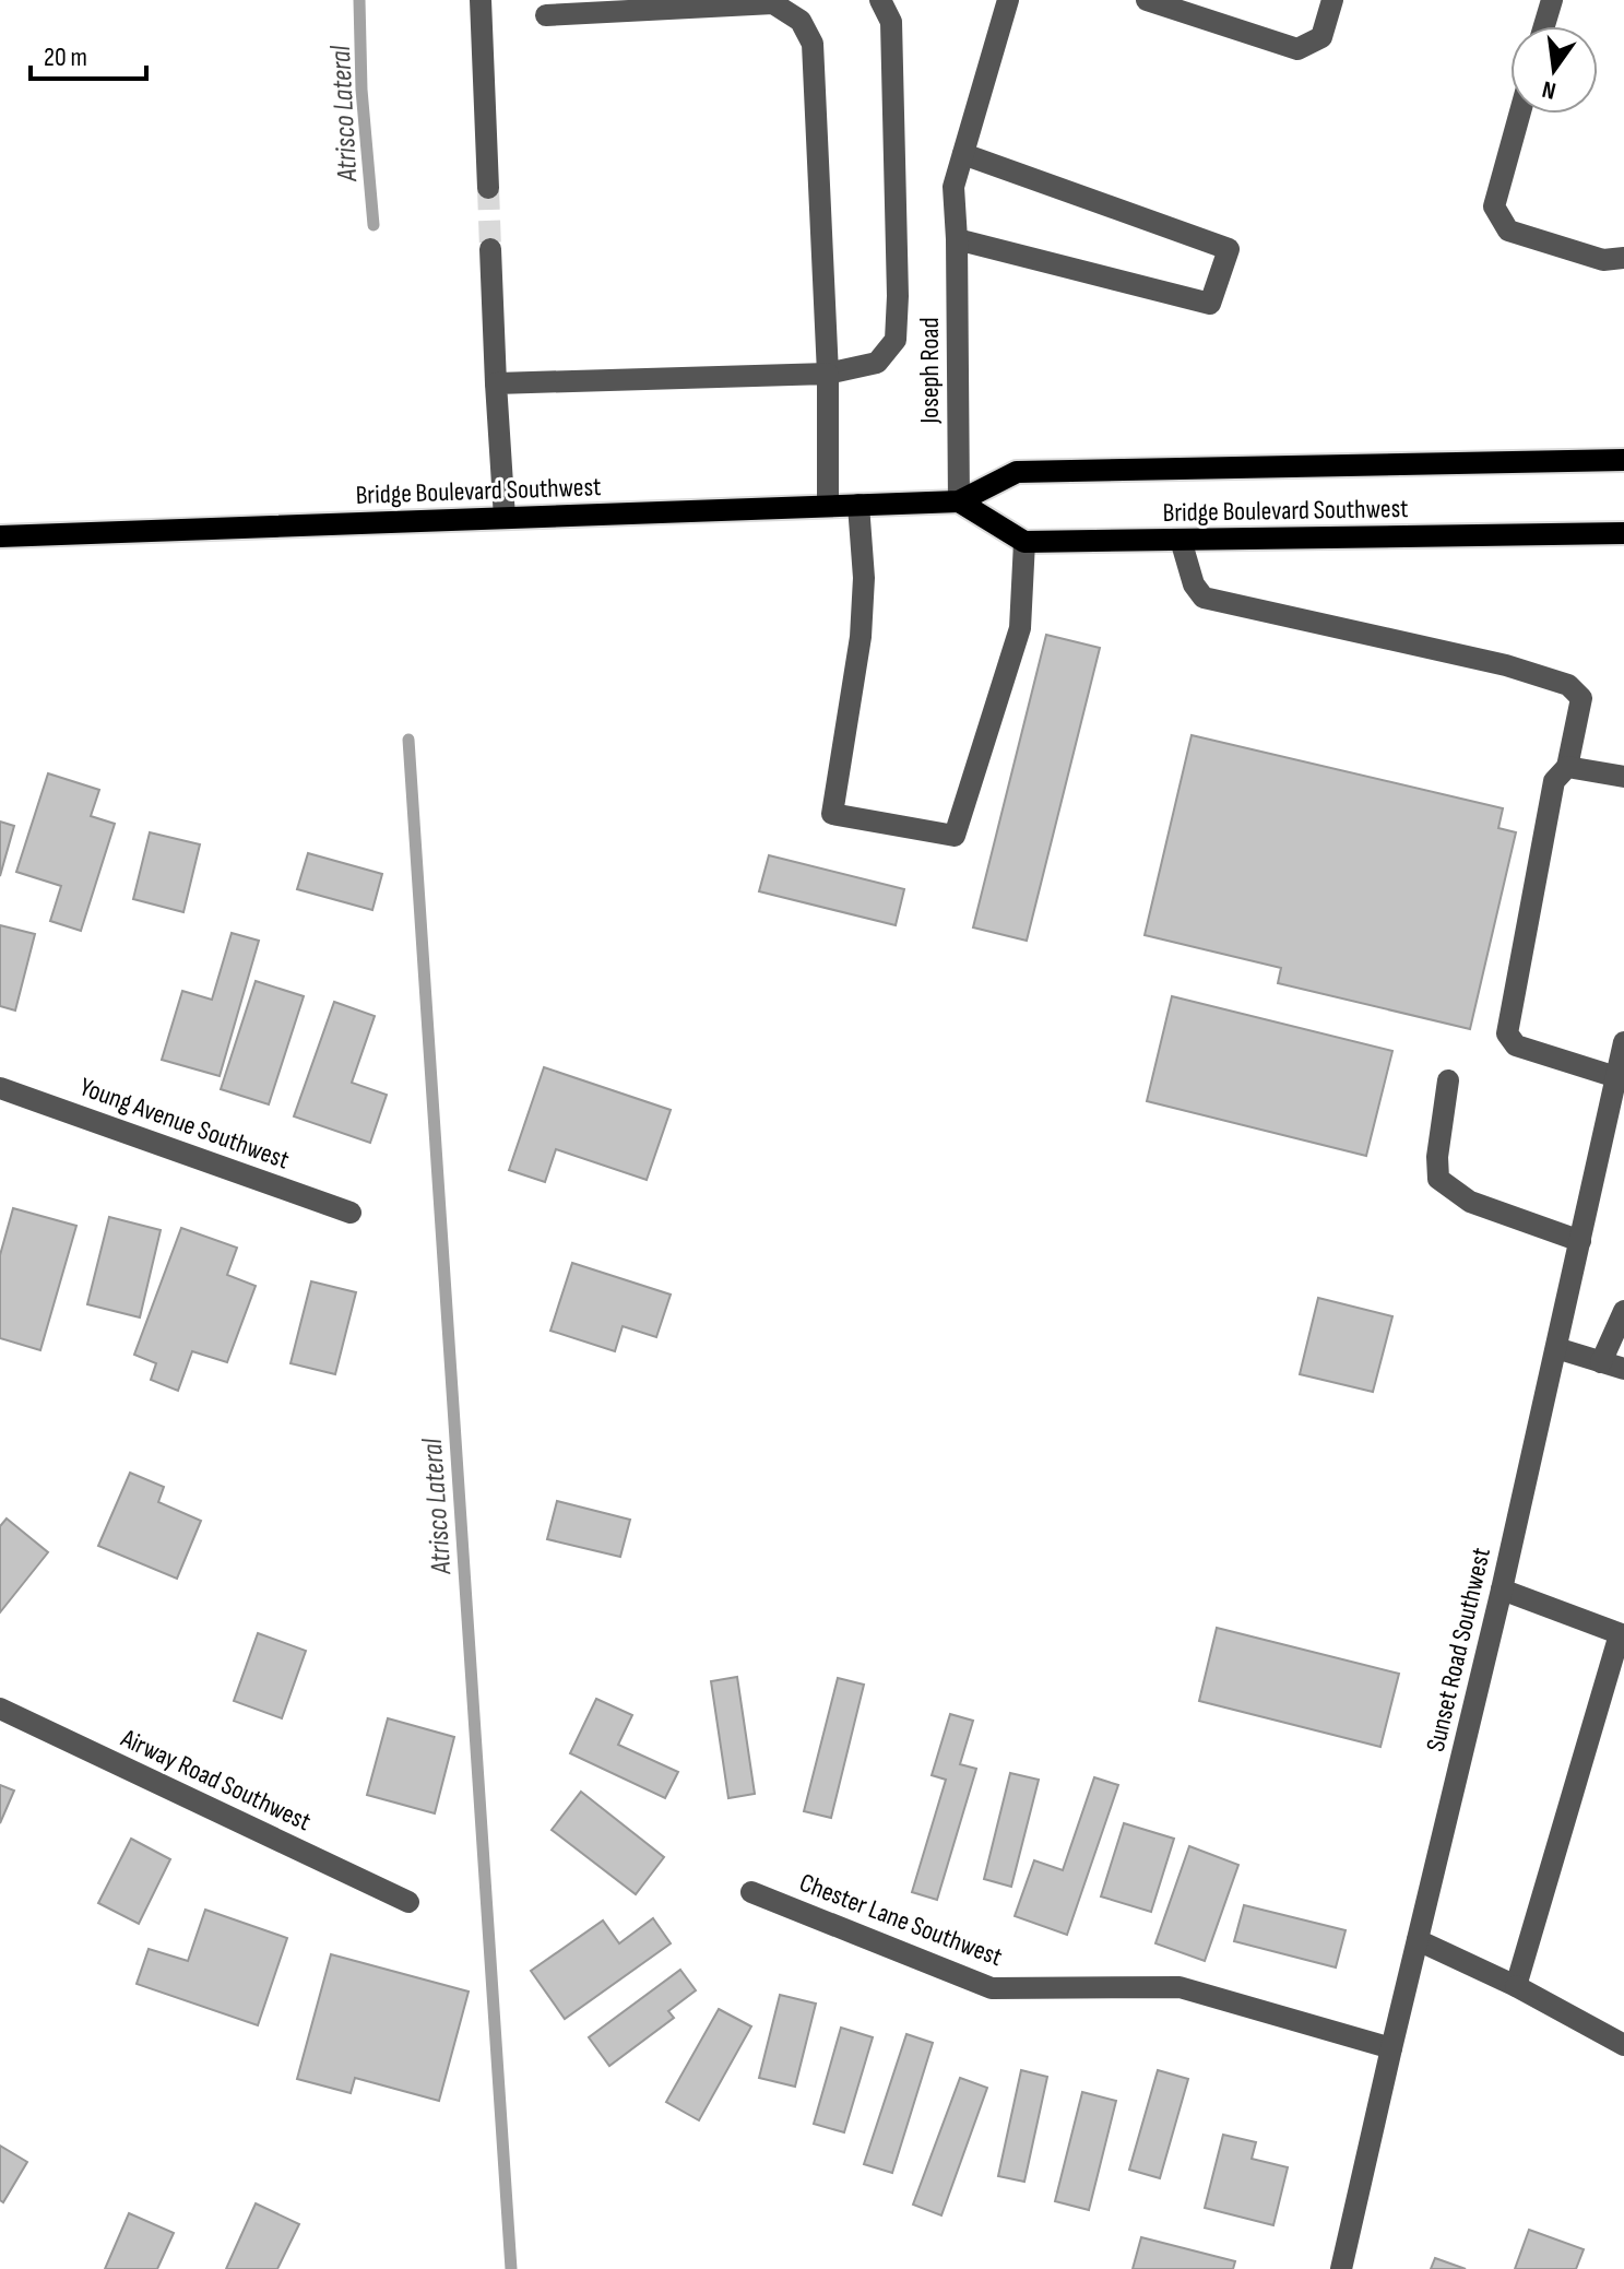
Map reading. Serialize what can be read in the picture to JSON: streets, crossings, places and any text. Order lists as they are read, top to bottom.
{
  "streets": {
    "main road": ["Bridge Boulevard Southwest"],
    "street": [
      "Joseph Road",
      "Young Avenue Southwest",
      "Sunset Road Southwest",
      "Airway Road Southwest",
      "Chester Lane Southwest"
    ]
  },
  "crossings": [
    ["Joseph Road", "Bridge Boulevard Southwest"],
    ["Sunset Road Southwest", "Chester Lane Southwest"]
  ],
  "water": ["Atrisco Lateral"],
  "scale_bar": "20 m",
  "north": "bottom"
}
